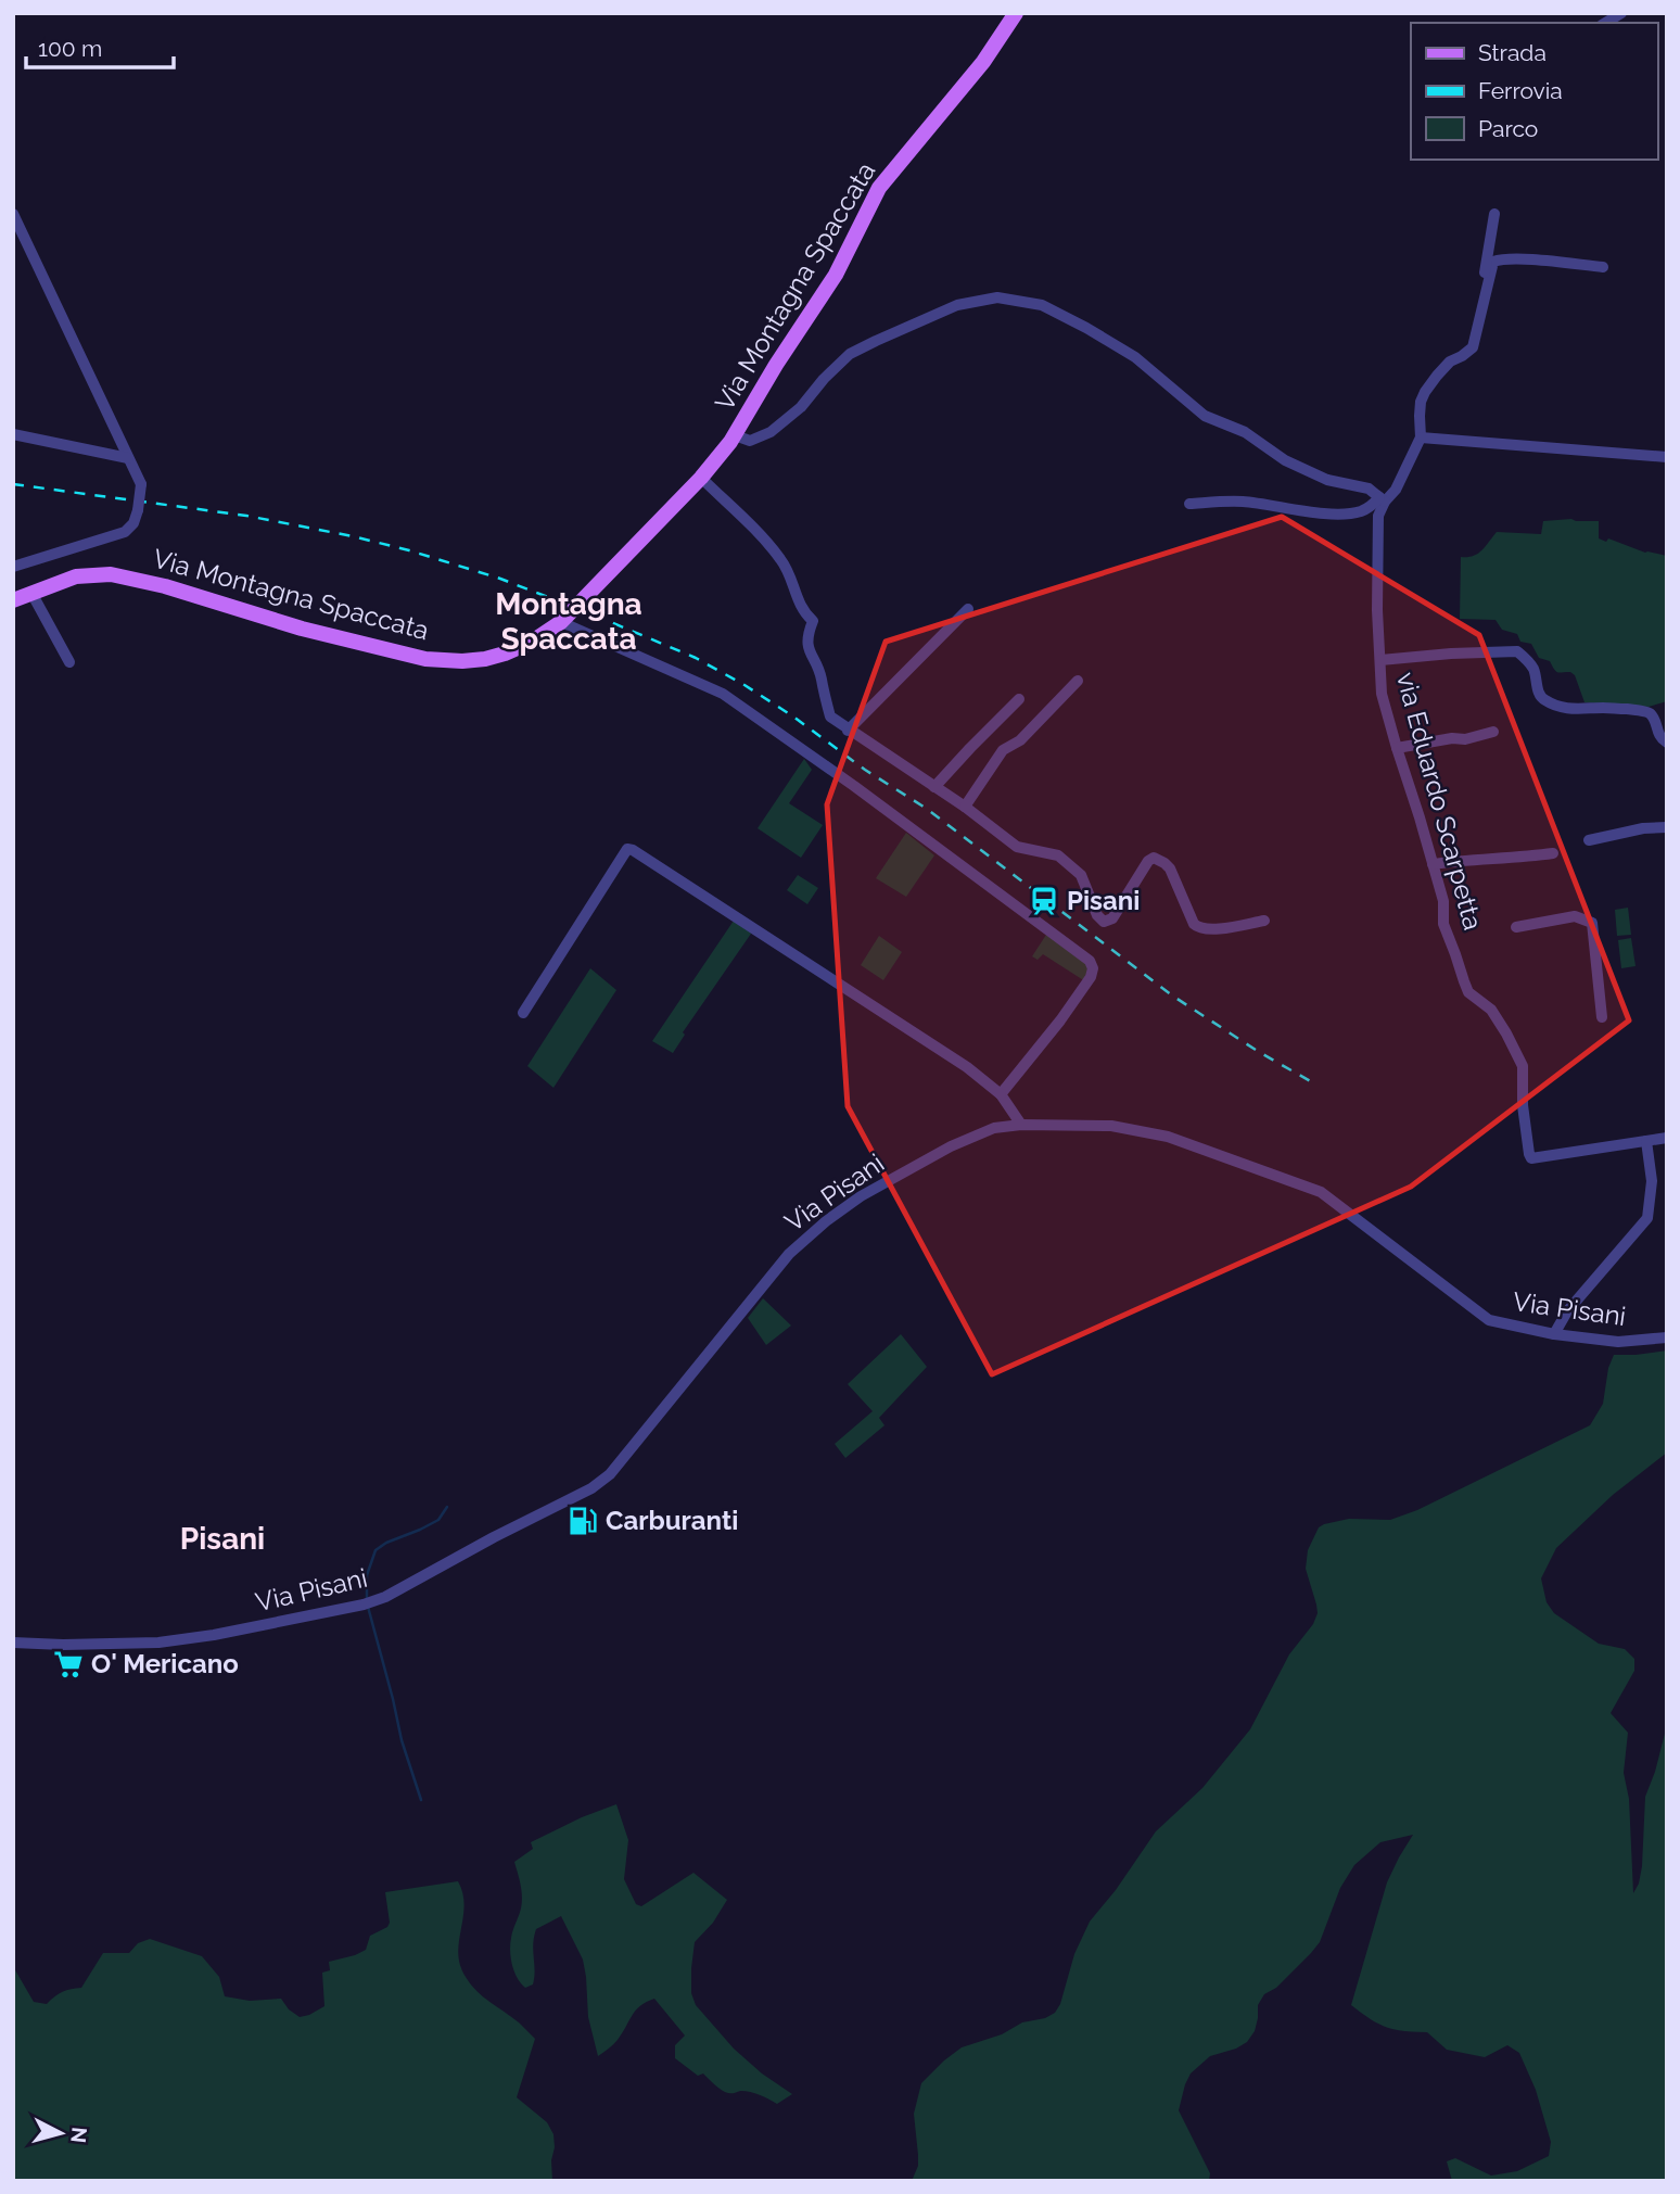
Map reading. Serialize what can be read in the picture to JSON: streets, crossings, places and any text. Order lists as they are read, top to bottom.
{
  "streets": {
    "main road": ["Via Montagna Spaccata"],
    "street": ["via Eduardo Scarpetta", "Via Pisani"]
  },
  "districts": ["Montagna Spaccata", "Pisani"],
  "places": {
    "station": ["Pisani"],
    "fuel station": ["Carburanti"],
    "supermarket": ["O' Mericano"]
  },
  "legend": ["Strada", "Ferrovia", "Parco"],
  "scale_bar": "100 m",
  "north": "right"
}
